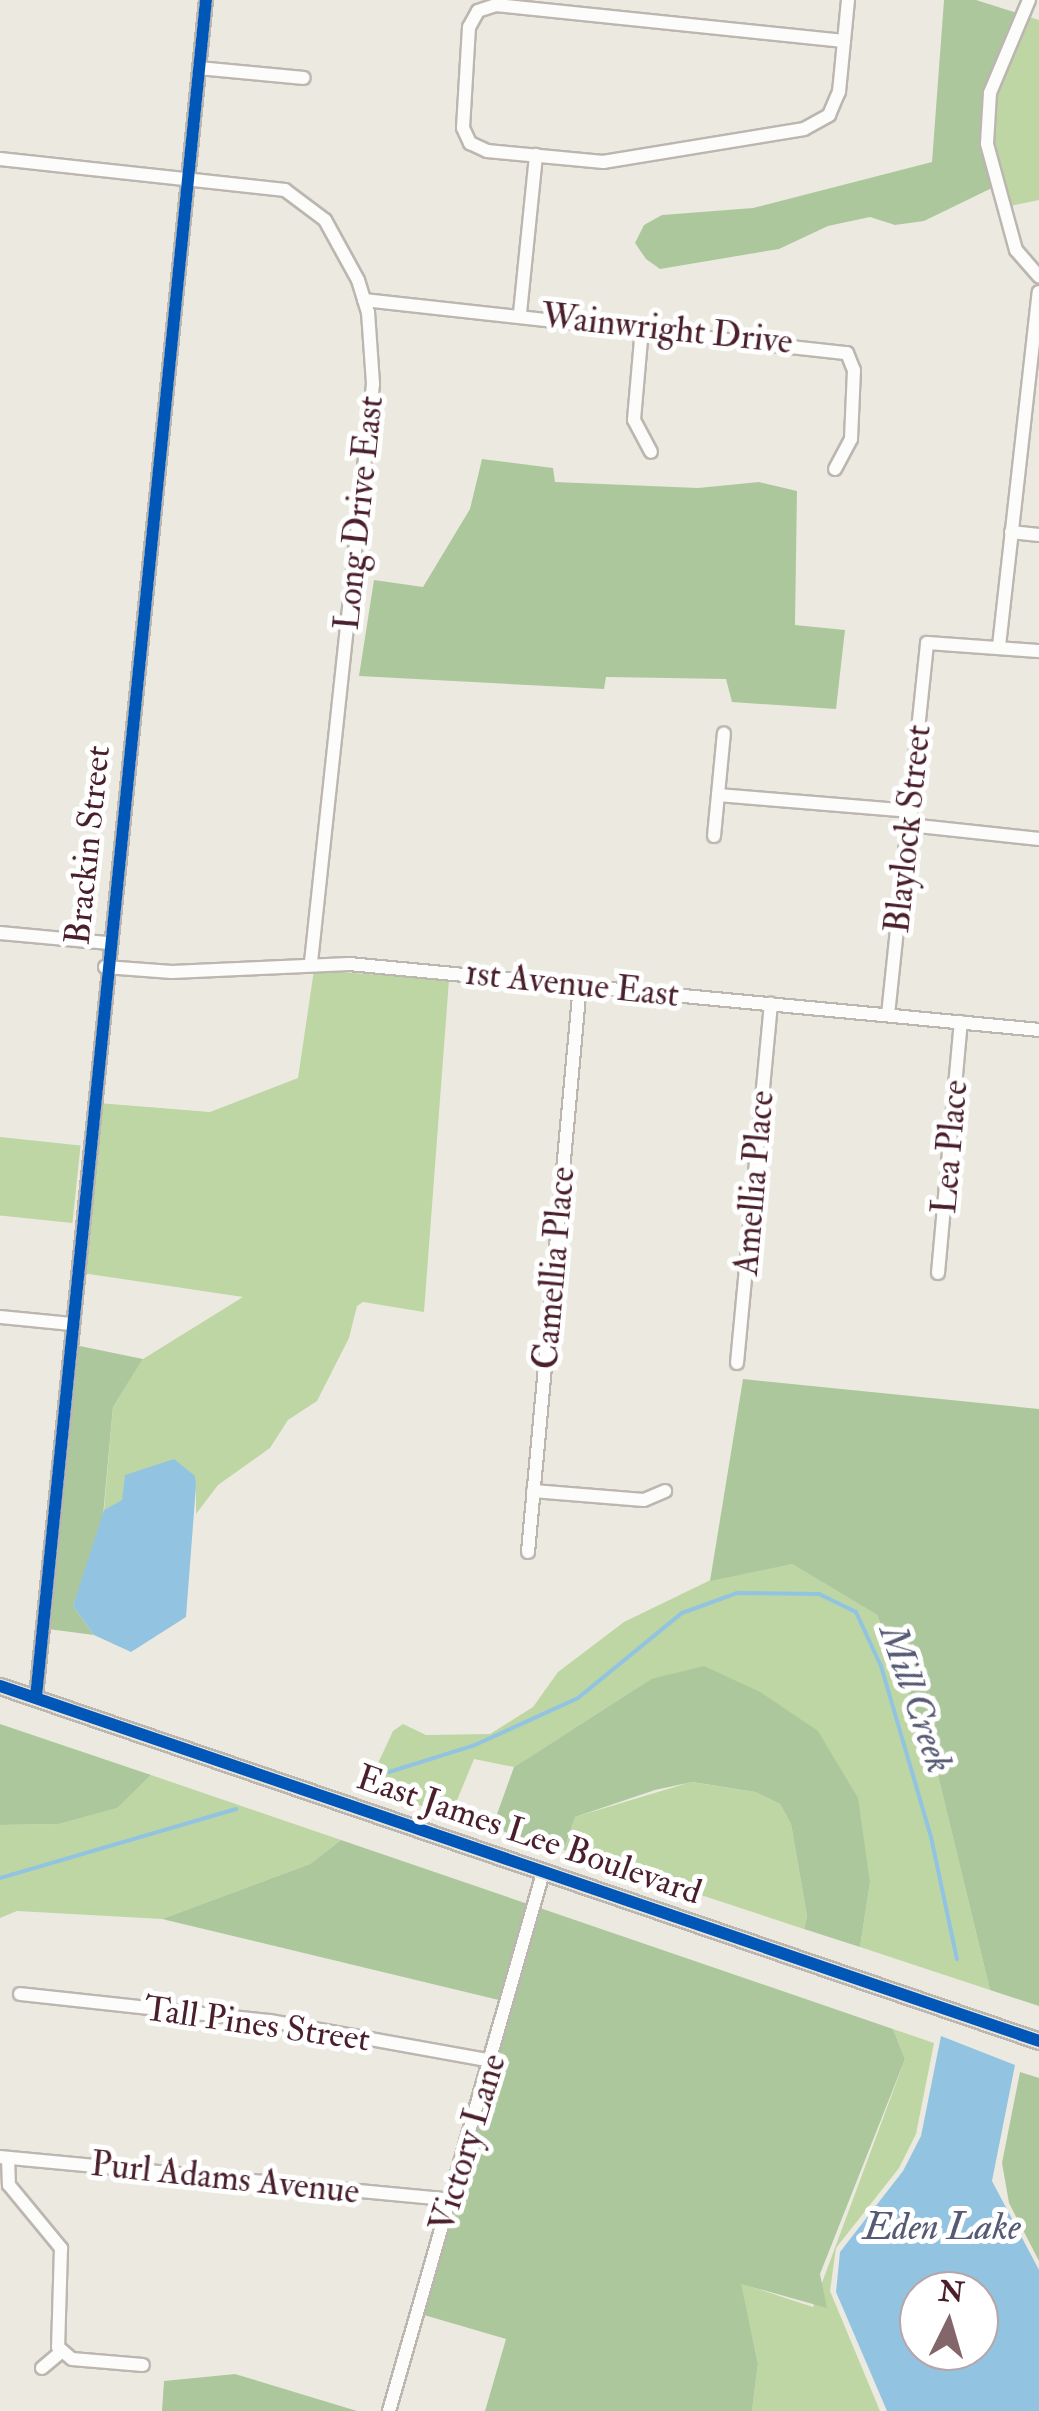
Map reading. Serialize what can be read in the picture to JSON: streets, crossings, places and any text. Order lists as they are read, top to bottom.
{
  "streets": {
    "main road": ["East James Lee Boulevard"],
    "street": [
      "Wainwright Drive",
      "Long Drive East",
      "Blaylock Street",
      "Brackin Street",
      "1st Avenue East",
      "Lea Place",
      "Amellia Place",
      "Camellia Place",
      "Tall Pines Street",
      "Victory Lane",
      "Purl Adams Avenue"
    ]
  },
  "crossings": [
    ["Wainwright Drive", "Long Drive East"],
    ["Long Drive East", "Brackin Street"],
    ["Long Drive East", "1st Avenue East"],
    ["Blaylock Street", "1st Avenue East"],
    ["Brackin Street", "1st Avenue East"],
    ["Brackin Street", "East James Lee Boulevard"],
    ["1st Avenue East", "Lea Place"],
    ["1st Avenue East", "Amellia Place"],
    ["1st Avenue East", "Camellia Place"],
    ["East James Lee Boulevard", "Victory Lane"],
    ["Tall Pines Street", "Victory Lane"],
    ["Victory Lane", "Purl Adams Avenue"]
  ],
  "water": ["Mill Creek", "Eden Lake"],
  "north": "top"
}
